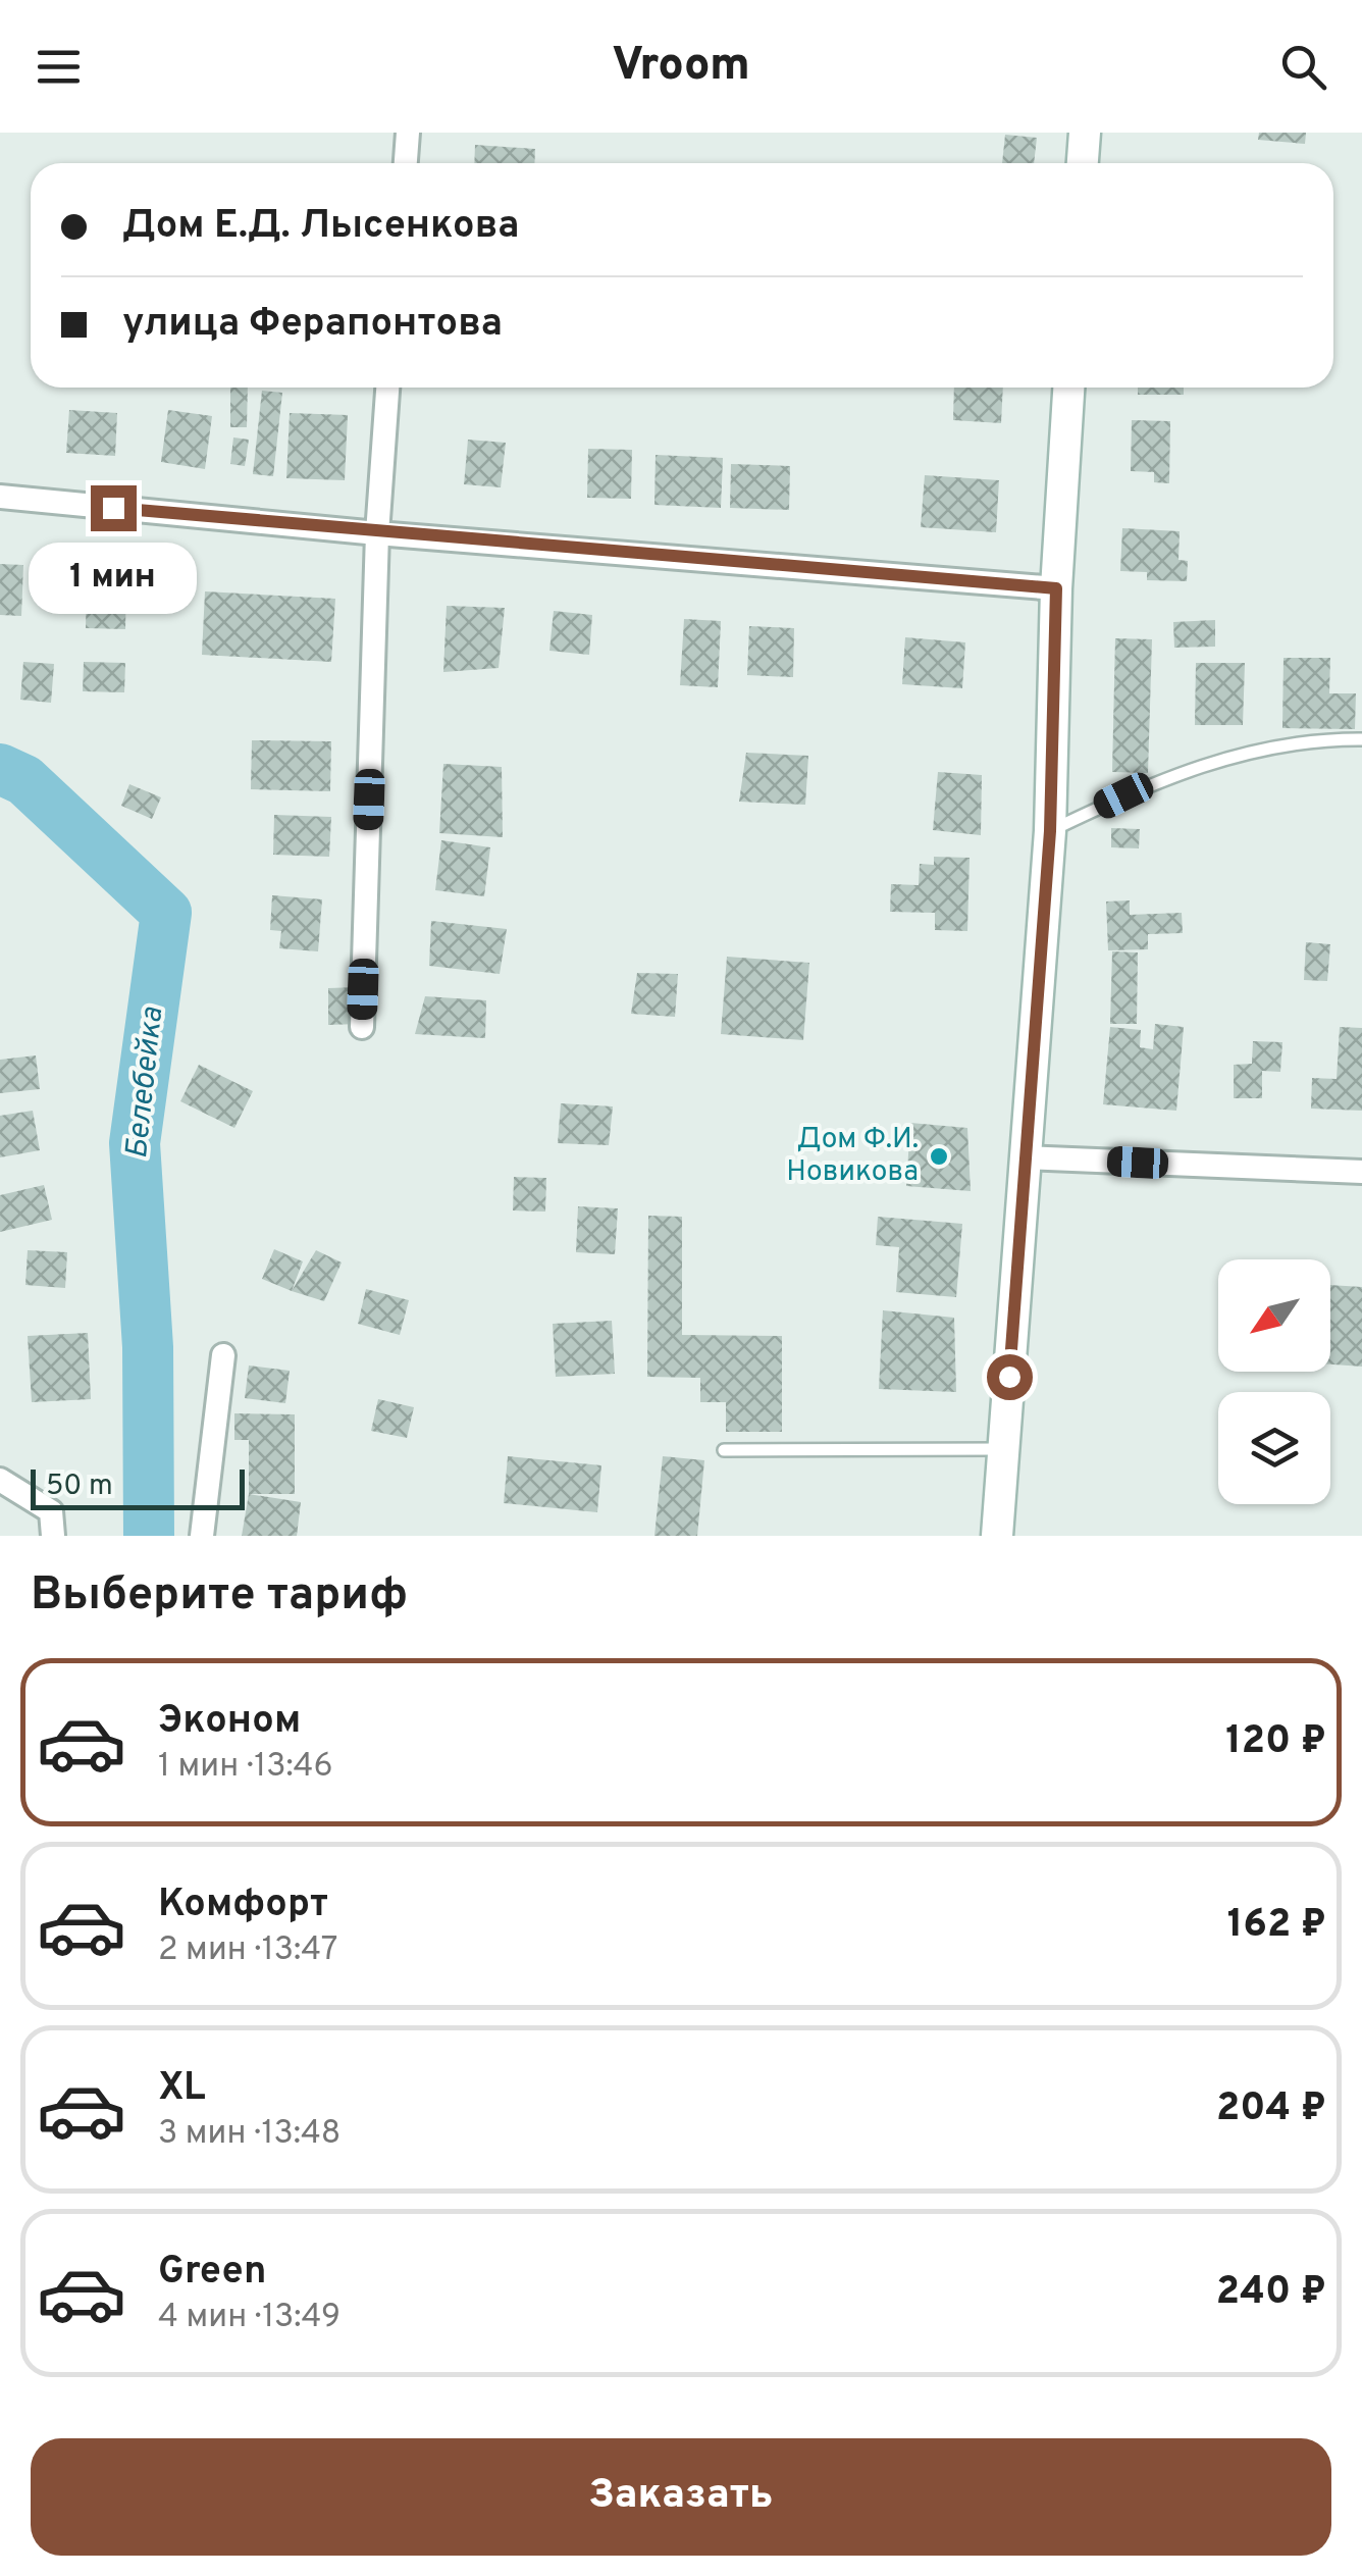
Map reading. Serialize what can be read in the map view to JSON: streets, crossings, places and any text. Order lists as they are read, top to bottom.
{
  "water": ["Белебейка"],
  "places": ["Дом Ф.И. Новикова"],
  "scale_bar": "50 m",
  "north": "bottom left",
  "page": {
    "header": "Vroom",
    "banner": ["Дом Е.Д. Лысенкова", "улица Ферапонтова"],
    "bubble": "1 мин",
    "scale": "50 m",
    "heading": "Выберите тариф",
    "list": [
      {
        "name": "Эконом",
        "note": "1 мин · 13:46",
        "value": "120 ₽"
      },
      {
        "name": "Комфорт",
        "note": "2 мин · 13:47",
        "value": "162 ₽"
      },
      {
        "name": "XL",
        "note": "3 мин · 13:48",
        "value": "204 ₽"
      },
      {
        "name": "Green",
        "note": "4 мин · 13:49",
        "value": "240 ₽"
      }
    ],
    "buttons": "Заказать"
  }
}
